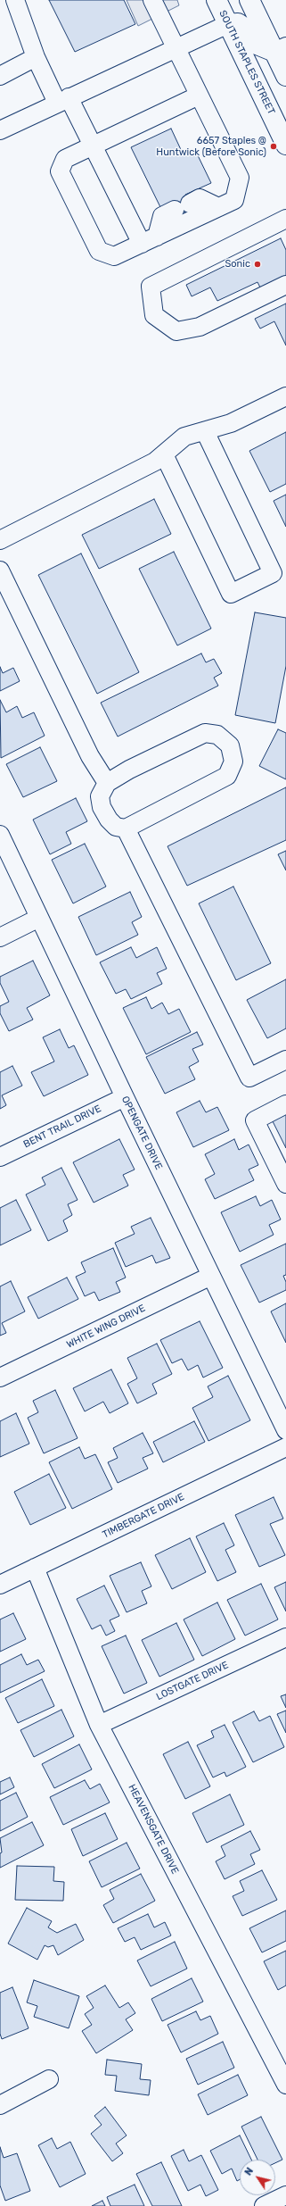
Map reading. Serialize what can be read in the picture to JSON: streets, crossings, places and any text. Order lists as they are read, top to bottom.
{
  "streets": {
    "main road": ["SOUTH STAPLES STREET"],
    "street": [
      "BENT TRAIL DRIVE",
      "OPENGATE DRIVE",
      "WHITE WING DRIVE",
      "TIMBERGATE DRIVE",
      "LOSTGATE DRIVE",
      "HEAVENSGATE DRIVE"
    ]
  },
  "crossings": [
    ["BENT TRAIL DRIVE", "OPENGATE DRIVE"],
    ["OPENGATE DRIVE", "WHITE WING DRIVE"],
    ["TIMBERGATE DRIVE", "HEAVENSGATE DRIVE"],
    ["LOSTGATE DRIVE", "HEAVENSGATE DRIVE"]
  ],
  "places": ["6657 Staples @ Huntwick (Before Sonic)", "Sonic"],
  "north": "top left"
}
